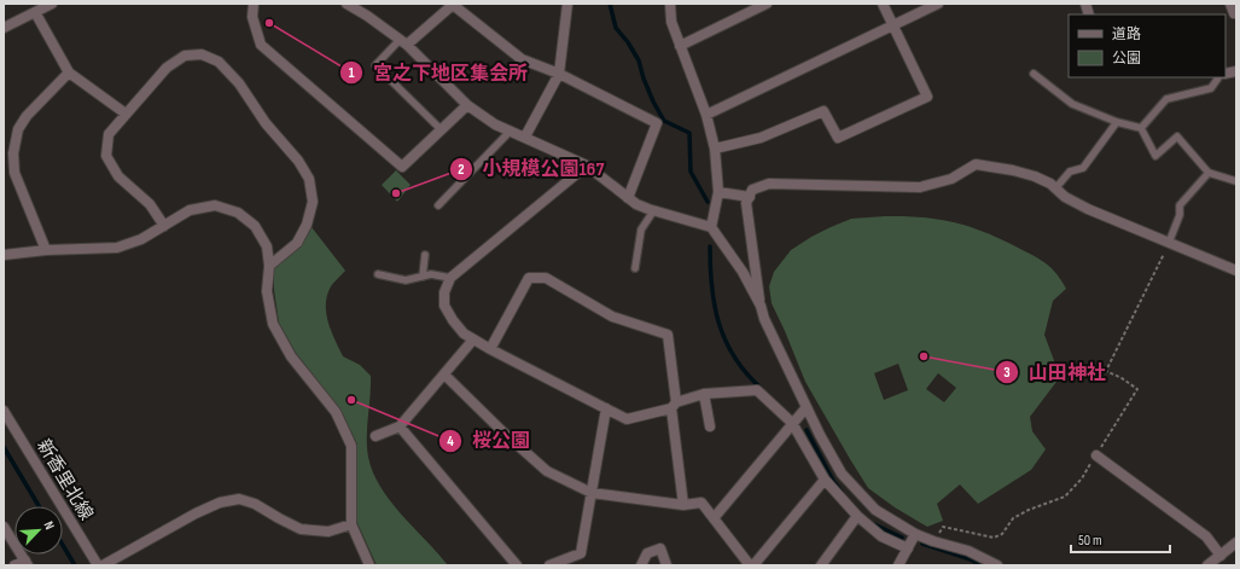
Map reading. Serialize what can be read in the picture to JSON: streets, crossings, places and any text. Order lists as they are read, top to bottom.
{
  "streets": {
    "street": ["新香里北線"]
  },
  "places": [
    "宮之下地区集会所",
    "小規模公園167",
    "山田神社",
    "桜公園"
  ],
  "legend": ["道路", "公園"],
  "scale_bar": "50 m",
  "north": "top right"
}
